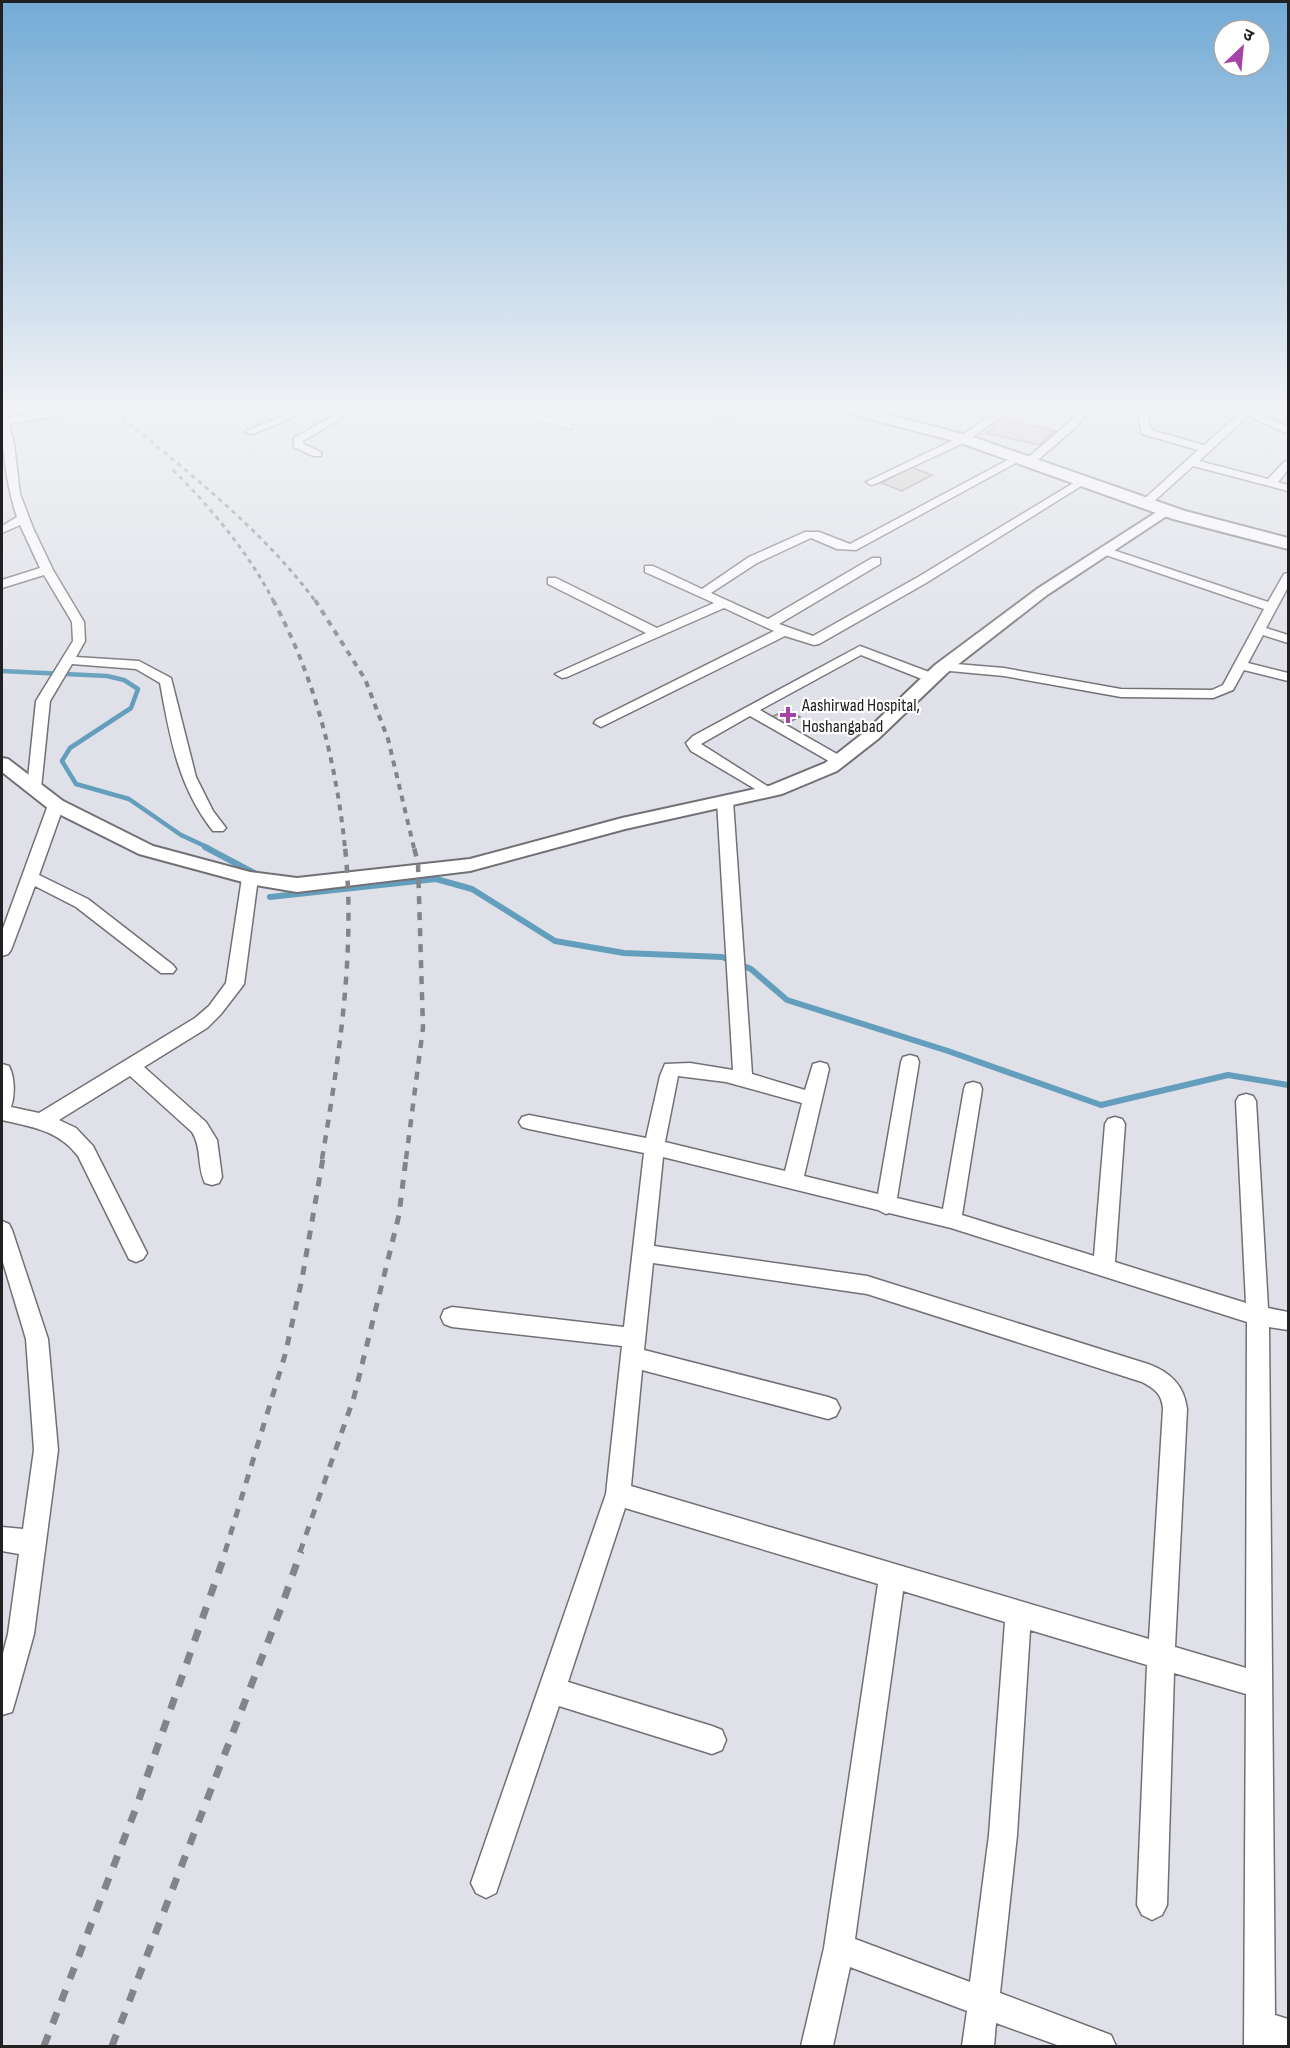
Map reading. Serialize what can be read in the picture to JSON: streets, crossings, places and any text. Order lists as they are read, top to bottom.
{
  "places": {
    "health": ["Aashirwad Hospital, Hoshangabad"]
  },
  "north": "top right"
}
